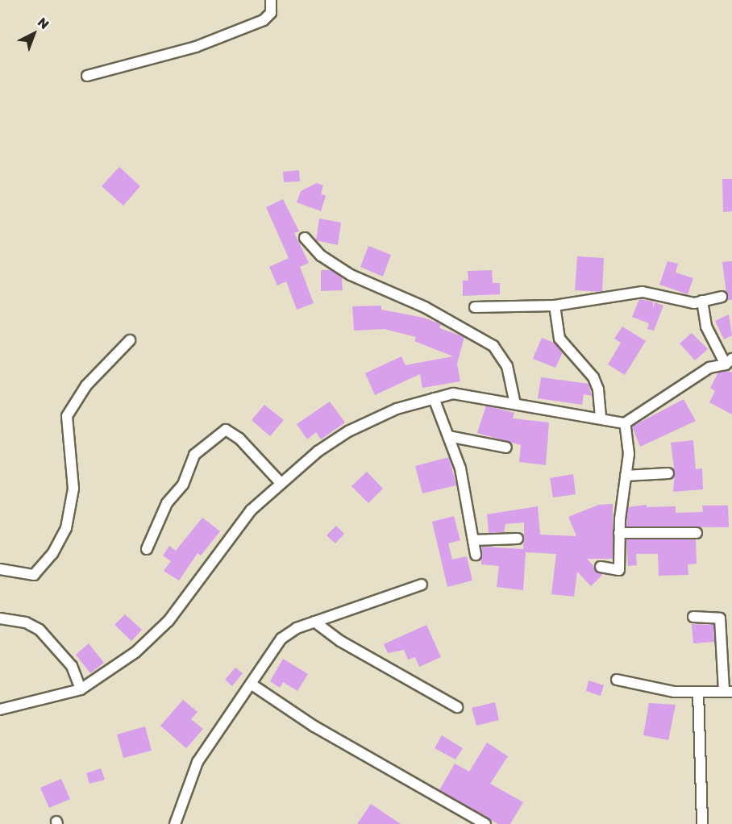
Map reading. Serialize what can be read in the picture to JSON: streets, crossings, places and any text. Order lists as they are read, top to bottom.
{
  "north": "top right"
}
